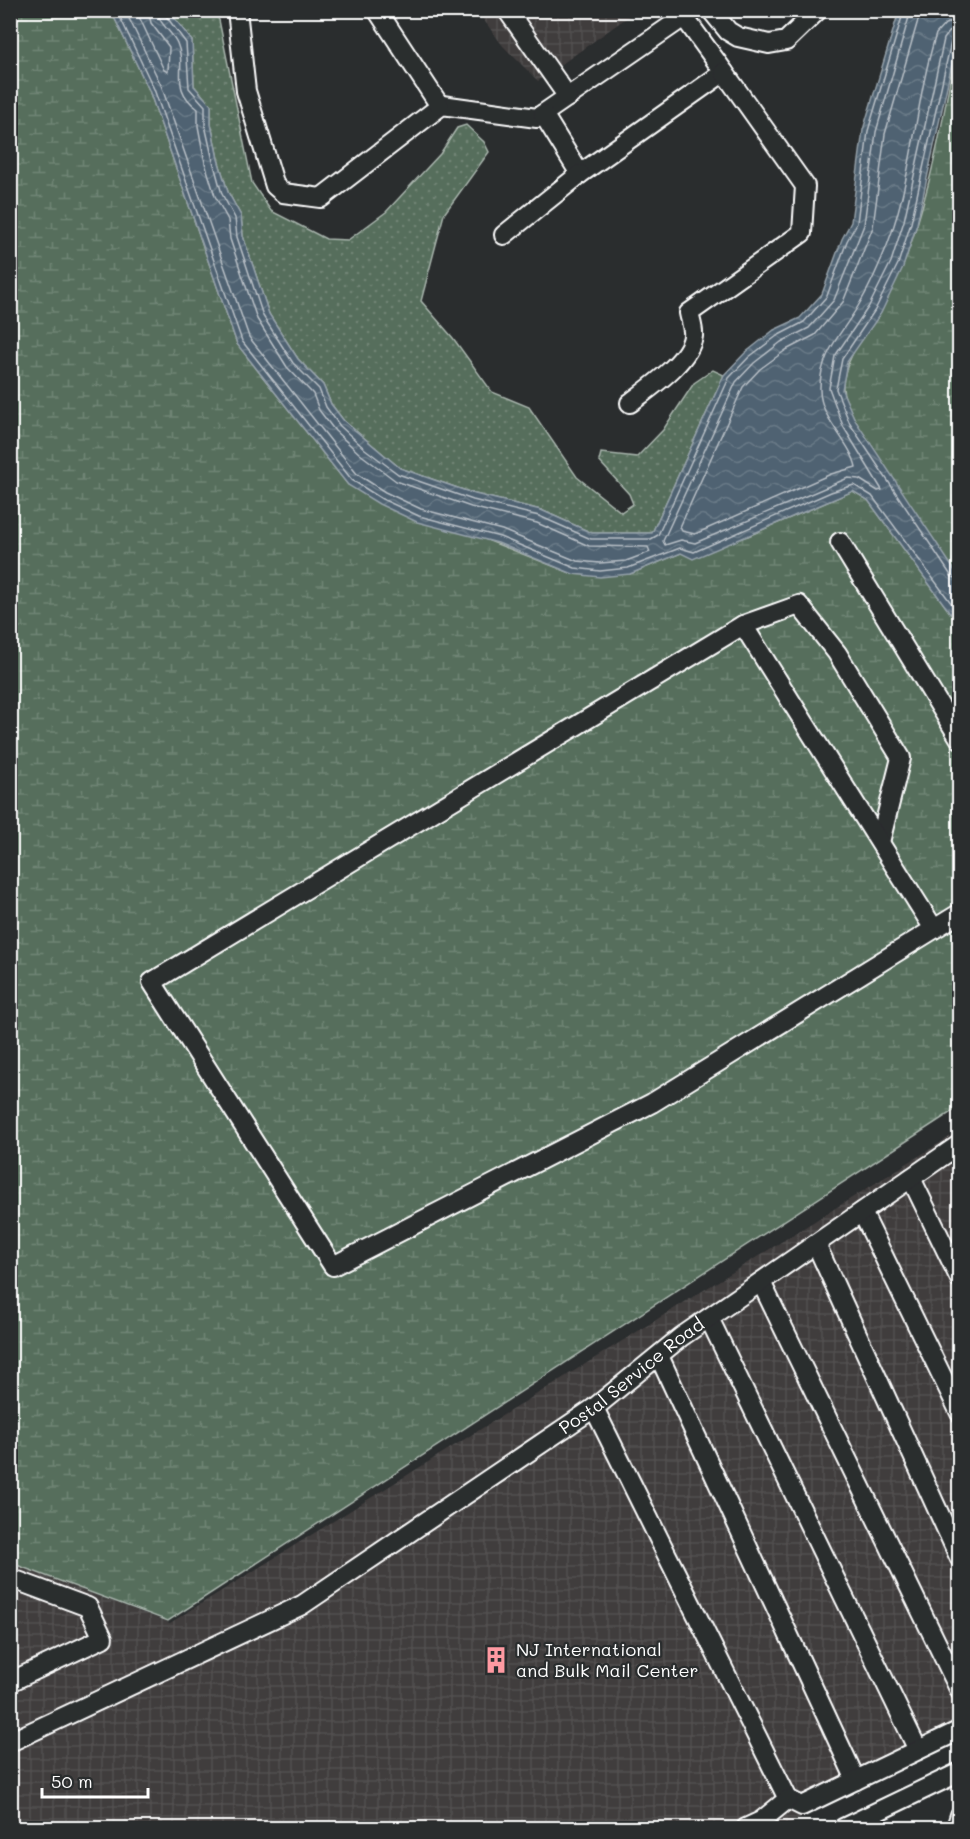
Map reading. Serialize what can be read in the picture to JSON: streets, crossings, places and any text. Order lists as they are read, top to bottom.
{
  "streets": {
    "street": ["Postal Service Road"]
  },
  "places": {
    "building": ["NJ International and Bulk Mail Center"]
  },
  "scale_bar": "50 m"
}
